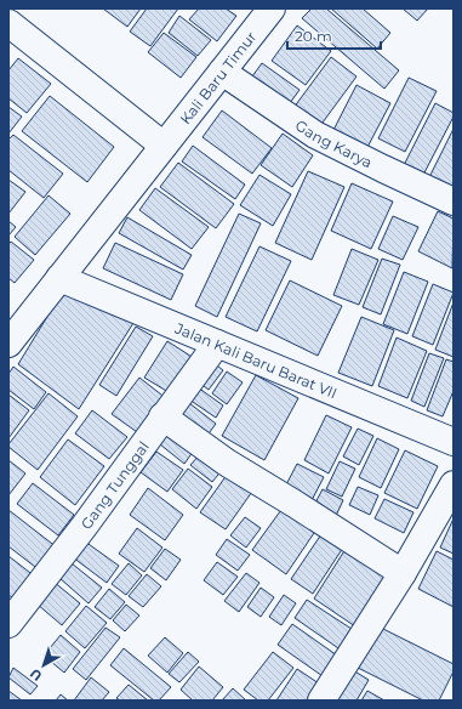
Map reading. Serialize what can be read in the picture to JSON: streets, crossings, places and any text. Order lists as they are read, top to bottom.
{
  "streets": {
    "street": [
      "Kali Baru Timur",
      "Gang Karya",
      "Jalan Kali Baru Barat VII",
      "Gang Tunggal"
    ]
  },
  "crossings": [
    ["Kali Baru Timur", "Gang Karya"],
    ["Jalan Kali Baru Barat VII", "Gang Tunggal"]
  ],
  "scale_bar": "20 m",
  "north": "bottom left"
}
